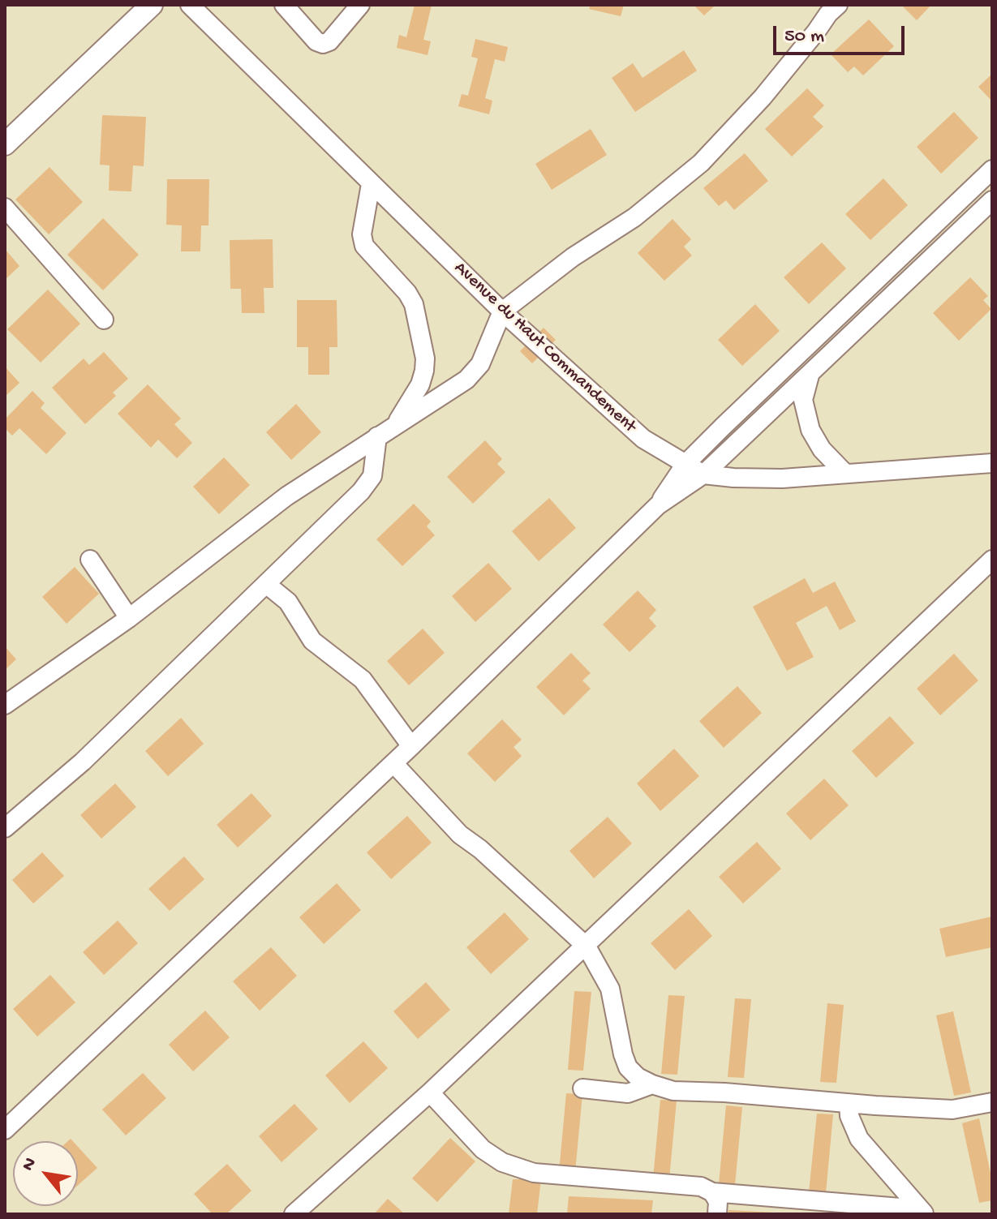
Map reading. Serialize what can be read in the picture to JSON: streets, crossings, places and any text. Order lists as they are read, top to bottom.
{
  "streets": {
    "street": ["Avenue du Haut Commandement"]
  },
  "scale_bar": "50 m",
  "north": "top left"
}
